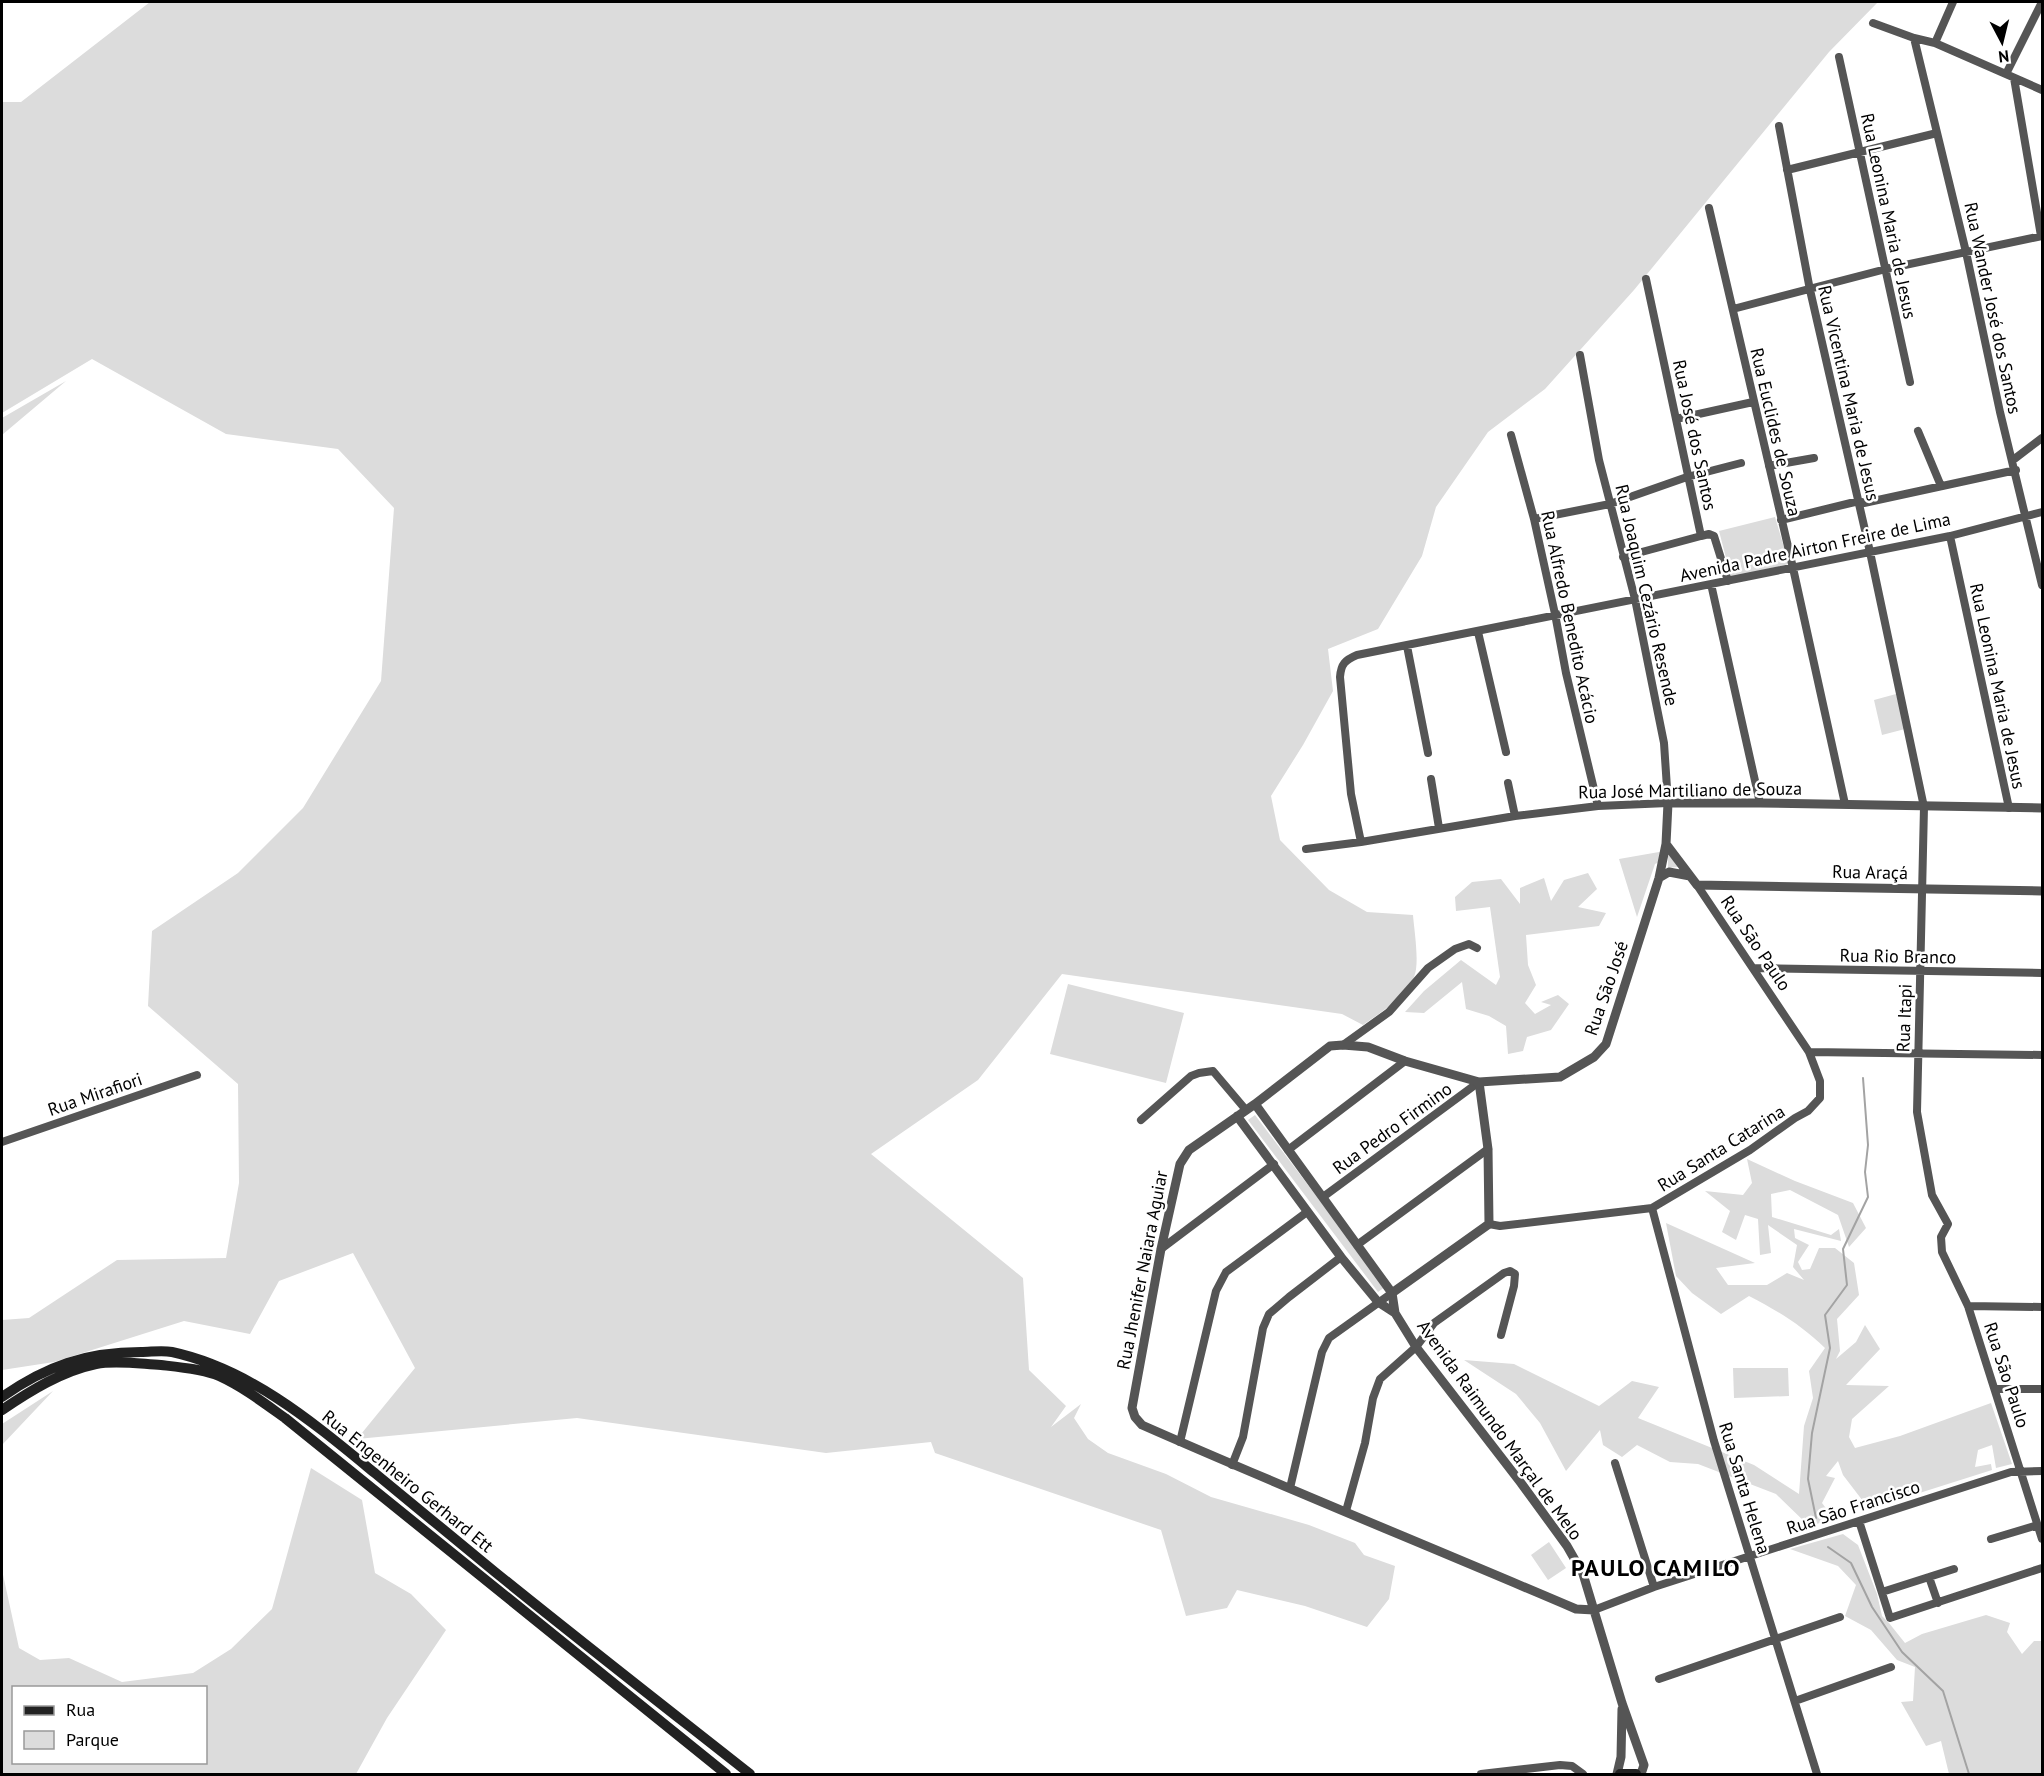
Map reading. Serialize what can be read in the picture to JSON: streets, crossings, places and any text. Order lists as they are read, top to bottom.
{
  "streets": {
    "main road": ["Rua Engenheiro Gerhard Ett"],
    "street": [
      "Rua Leonina Maria de Jesus",
      "Rua Wander José dos Santos",
      "Rua Vicentina Maria de Jesus",
      "Rua Euclides de Souza",
      "Rua José dos Santos",
      "Avenida Padre Airton Freire de Lima",
      "Rua Joaquim Cezário Resende",
      "Rua Alfredo Benedito Acácio",
      "Rua José Martiliano de Souza",
      "Rua Araçá",
      "Rua São Paulo",
      "Rua Rio Branco",
      "Rua São José",
      "Rua Itapi",
      "Rua Mirafiori",
      "Rua Pedro Firmino",
      "Rua Santa Catarina",
      "Rua Jhenifer Naiara Aguiar",
      "Avenida Raimundo Marçal de Melo",
      "Rua Santa Helena",
      "Rua São Francisco"
    ]
  },
  "crossings": [
    ["Rua Leonina Maria de Jesus", "Avenida Padre Airton Freire de Lima"],
    ["Rua Leonina Maria de Jesus", "Rua José Martiliano de Souza"],
    ["Rua Wander José dos Santos", "Avenida Padre Airton Freire de Lima"],
    ["Rua Vicentina Maria de Jesus", "Avenida Padre Airton Freire de Lima"],
    ["Rua Vicentina Maria de Jesus", "Rua José Martiliano de Souza"],
    ["Rua Vicentina Maria de Jesus", "Rua Itapi"],
    ["Rua Euclides de Souza", "Avenida Padre Airton Freire de Lima"],
    ["Rua Euclides de Souza", "Rua José Martiliano de Souza"],
    ["Rua José dos Santos", "Avenida Padre Airton Freire de Lima"],
    ["Avenida Padre Airton Freire de Lima", "Rua Joaquim Cezário Resende"],
    ["Avenida Padre Airton Freire de Lima", "Rua Alfredo Benedito Acácio"],
    ["Avenida Padre Airton Freire de Lima", "Rua José Martiliano de Souza"],
    ["Rua Joaquim Cezário Resende", "Rua José Martiliano de Souza"],
    ["Rua Joaquim Cezário Resende", "Rua São Paulo"],
    ["Rua Joaquim Cezário Resende", "Rua São José"],
    ["Rua Alfredo Benedito Acácio", "Rua José Martiliano de Souza"],
    ["Rua José Martiliano de Souza", "Rua Itapi"],
    ["Rua Araçá", "Rua São Paulo"],
    ["Rua Araçá", "Rua Itapi"],
    ["Rua São Paulo", "Rua Rio Branco"],
    ["Rua São Paulo", "Rua São José"],
    ["Rua São Paulo", "Rua Itapi"],
    ["Rua São Paulo", "Rua Santa Catarina"],
    ["Rua São Paulo", "Rua São Francisco"],
    ["Rua Rio Branco", "Rua Itapi"],
    ["Rua São José", "Rua Pedro Firmino"],
    ["Rua Pedro Firmino", "Avenida Raimundo Marçal de Melo"],
    ["Rua Santa Catarina", "Rua Santa Helena"],
    ["Rua Jhenifer Naiara Aguiar", "Avenida Raimundo Marçal de Melo"],
    ["Rua Jhenifer Naiara Aguiar", "Rua São Francisco"],
    ["Avenida Raimundo Marçal de Melo", "Rua São Francisco"],
    ["Rua Santa Helena", "Rua São Francisco"]
  ],
  "districts": ["PAULO CAMILO"],
  "legend": ["Rua", "Parque"],
  "north": "bottom"
}
